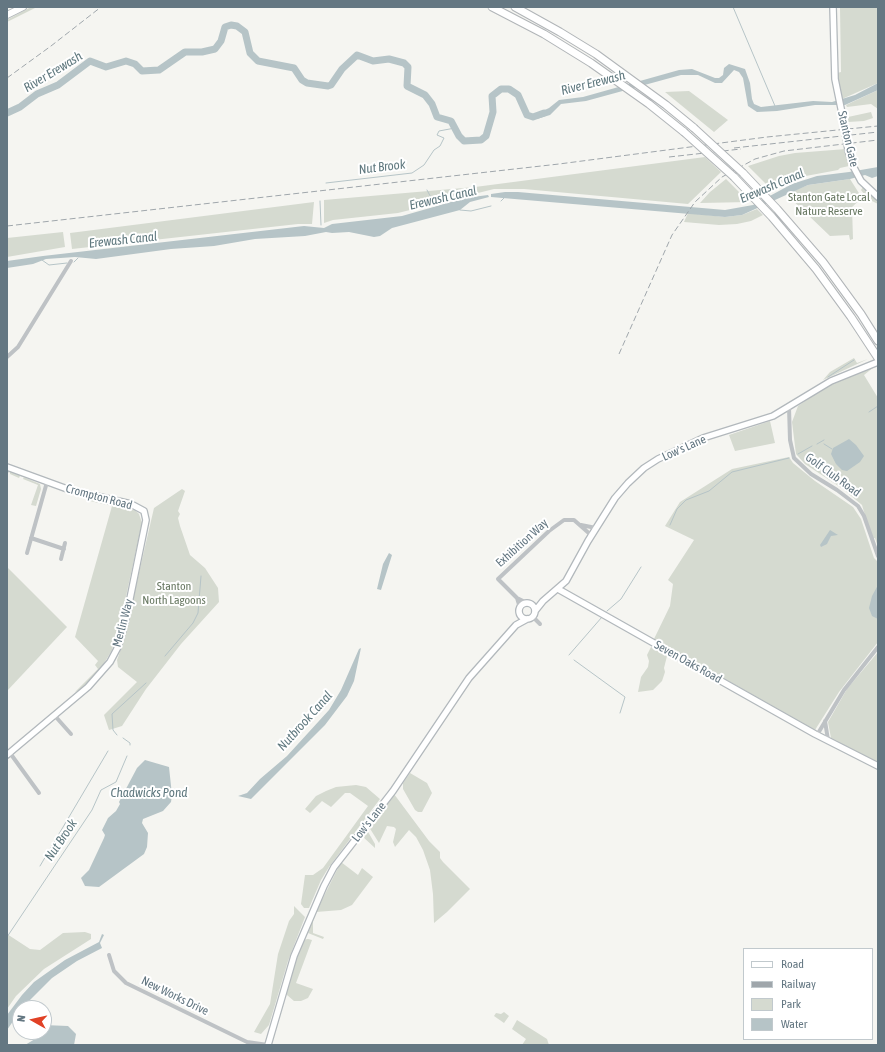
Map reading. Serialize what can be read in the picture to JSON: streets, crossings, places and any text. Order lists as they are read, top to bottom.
{
  "streets": {
    "street": [
      "Stanton Gate",
      "Low's Lane",
      "Golf Club Road",
      "Crompton Road",
      "Exhibition Way",
      "Merlin Way",
      "Seven Oaks Road",
      "New Works Drive"
    ]
  },
  "crossings": [
    ["Low's Lane", "Golf Club Road"],
    ["Low's Lane", "Exhibition Way"],
    ["Low's Lane", "Seven Oaks Road"],
    ["Low's Lane", "New Works Drive"],
    ["Crompton Road", "Merlin Way"]
  ],
  "water": [
    "River Erewash",
    "Nut Brook",
    "Erewash Canal",
    "Nutbrook Canal",
    "Chadwicks Pond"
  ],
  "parks": ["Stanton Gate Local Nature Reserve", "Stanton North Lagoons"],
  "legend": [
    "Road",
    "Railway",
    "Park",
    "Water"
  ],
  "north": "left"
}
